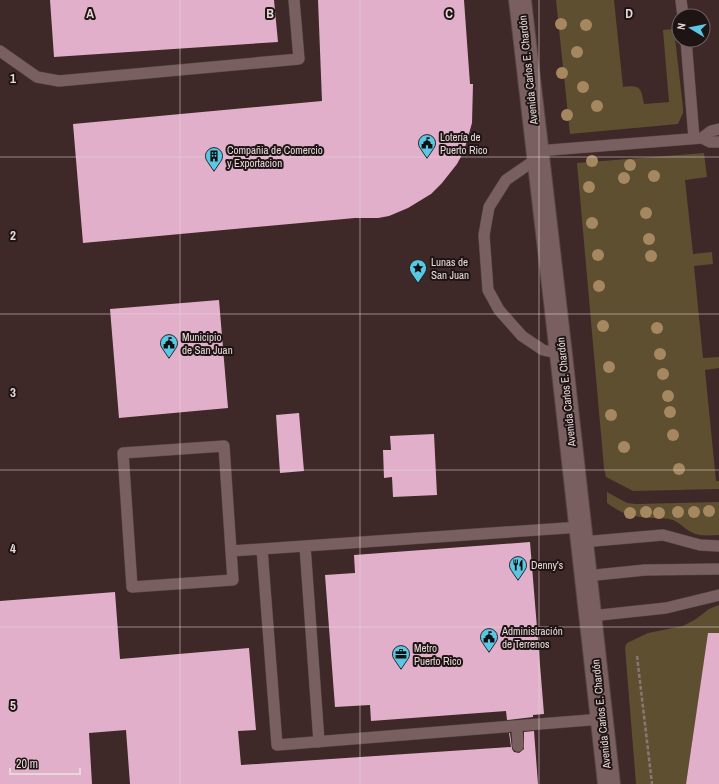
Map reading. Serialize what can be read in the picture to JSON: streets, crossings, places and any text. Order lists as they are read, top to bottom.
{
  "streets": {
    "street": ["Avenida Carlos E. Chardón"]
  },
  "places": {
    "public building": ["Lotería de Puerto Rico", "Municipio de San Juan", "Administración de Terrenos"],
    "building": ["Compañia de Comercio y Exportacion"],
    "place": ["Lunas de San Juan"],
    "restaurant": ["Denny's"],
    "office": ["Metro Puerto Rico"]
  },
  "scale_bar": "20 m",
  "north": "left",
  "grid": {
    "columns": [
      "A",
      "B",
      "C",
      "D"
    ],
    "rows": [
      "1",
      "2",
      "3",
      "4",
      "5"
    ]
  }
}
